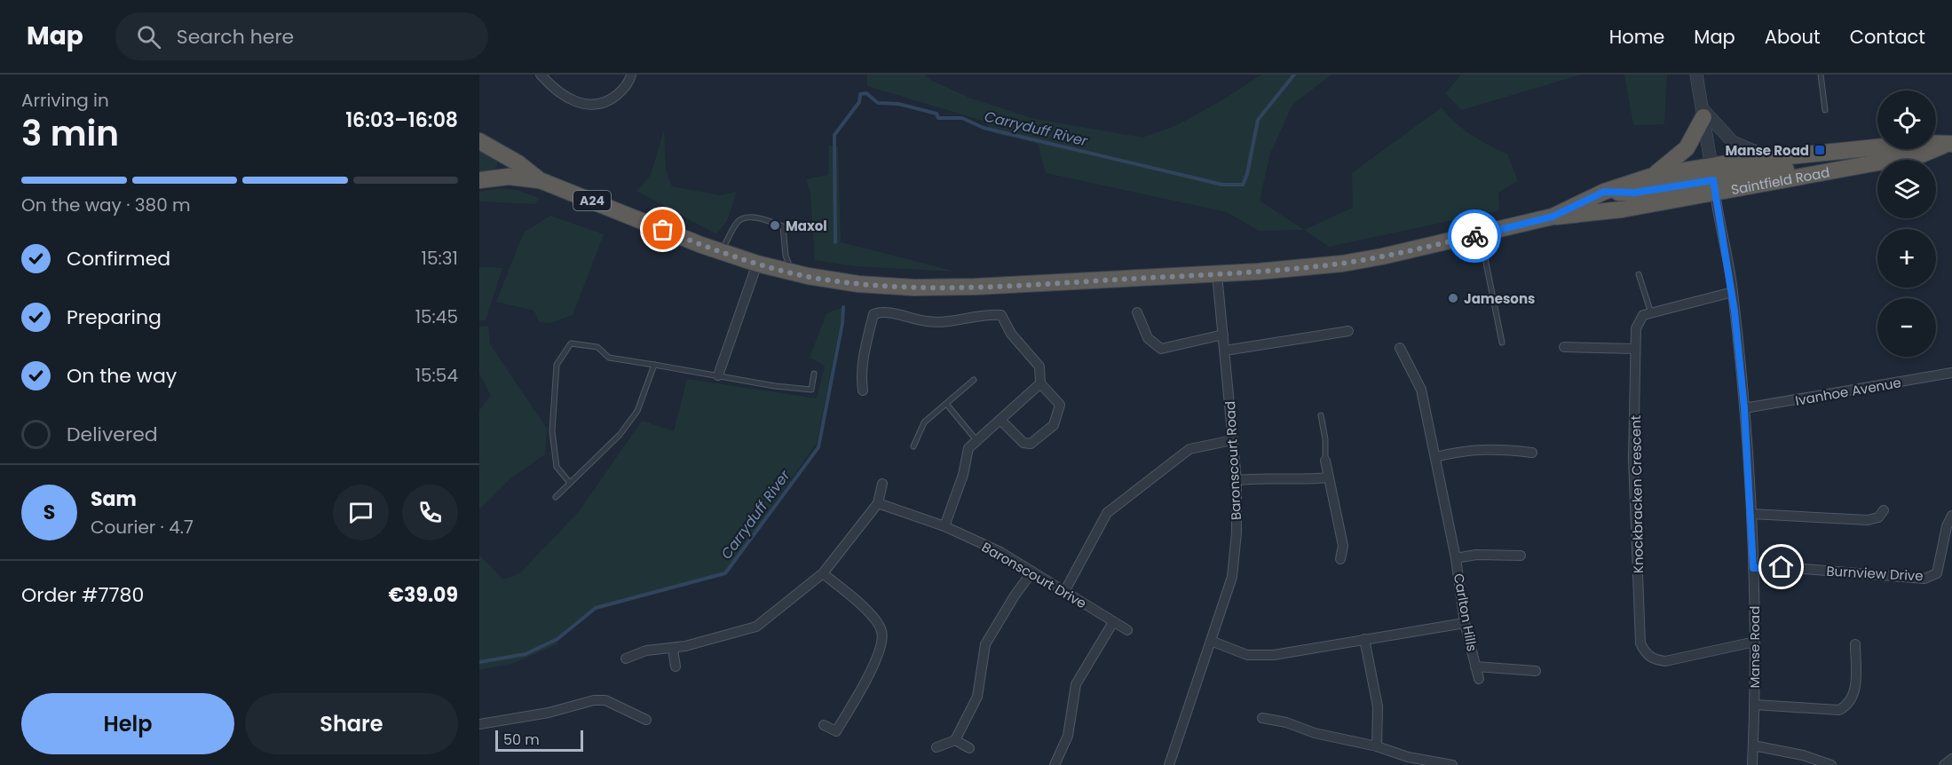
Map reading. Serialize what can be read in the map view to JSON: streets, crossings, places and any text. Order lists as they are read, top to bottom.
{
  "streets": {
    "highway": ["Saintfield Road", "A24"],
    "street": [
      "Ivanhoe Avenue",
      "Baronscourt Road",
      "Knockbracken Crescent",
      "Burnview Drive",
      "Baronscourt Drive",
      "Carlton Hills",
      "Manse Road"
    ]
  },
  "crossings": [
    ["Saintfield Road", "Baronscourt Road"],
    ["Saintfield Road", "Manse Road"],
    ["Ivanhoe Avenue", "Manse Road"],
    ["Knockbracken Crescent", "Manse Road"],
    ["Burnview Drive", "Manse Road"]
  ],
  "water": ["Carryduff River"],
  "places": {
    "transit": ["Manse Road"],
    "other": ["Maxol", "Jamesons"]
  },
  "scale_bar": "50 m",
  "page": {
    "header": "Map",
    "search": "Search here",
    "nav": [
      "Home",
      "Map",
      "About",
      "Contact"
    ],
    "heading": ["3 min", "Arriving in", "16:03–16:08"],
    "panel": [
      "Sam",
      "Courier · 4.7",
      "Order #7780",
      "€39.09"
    ],
    "map_buttons": ["+", "−"],
    "bar": "On the way · 380 m",
    "list": [
      ["Confirmed", "15:31"],
      ["Preparing", "15:45"],
      ["On the way", "15:54"],
      "Delivered"
    ],
    "round": "S",
    "buttons": ["Help", "Share"],
    "scale": "50 m"
  }
}
